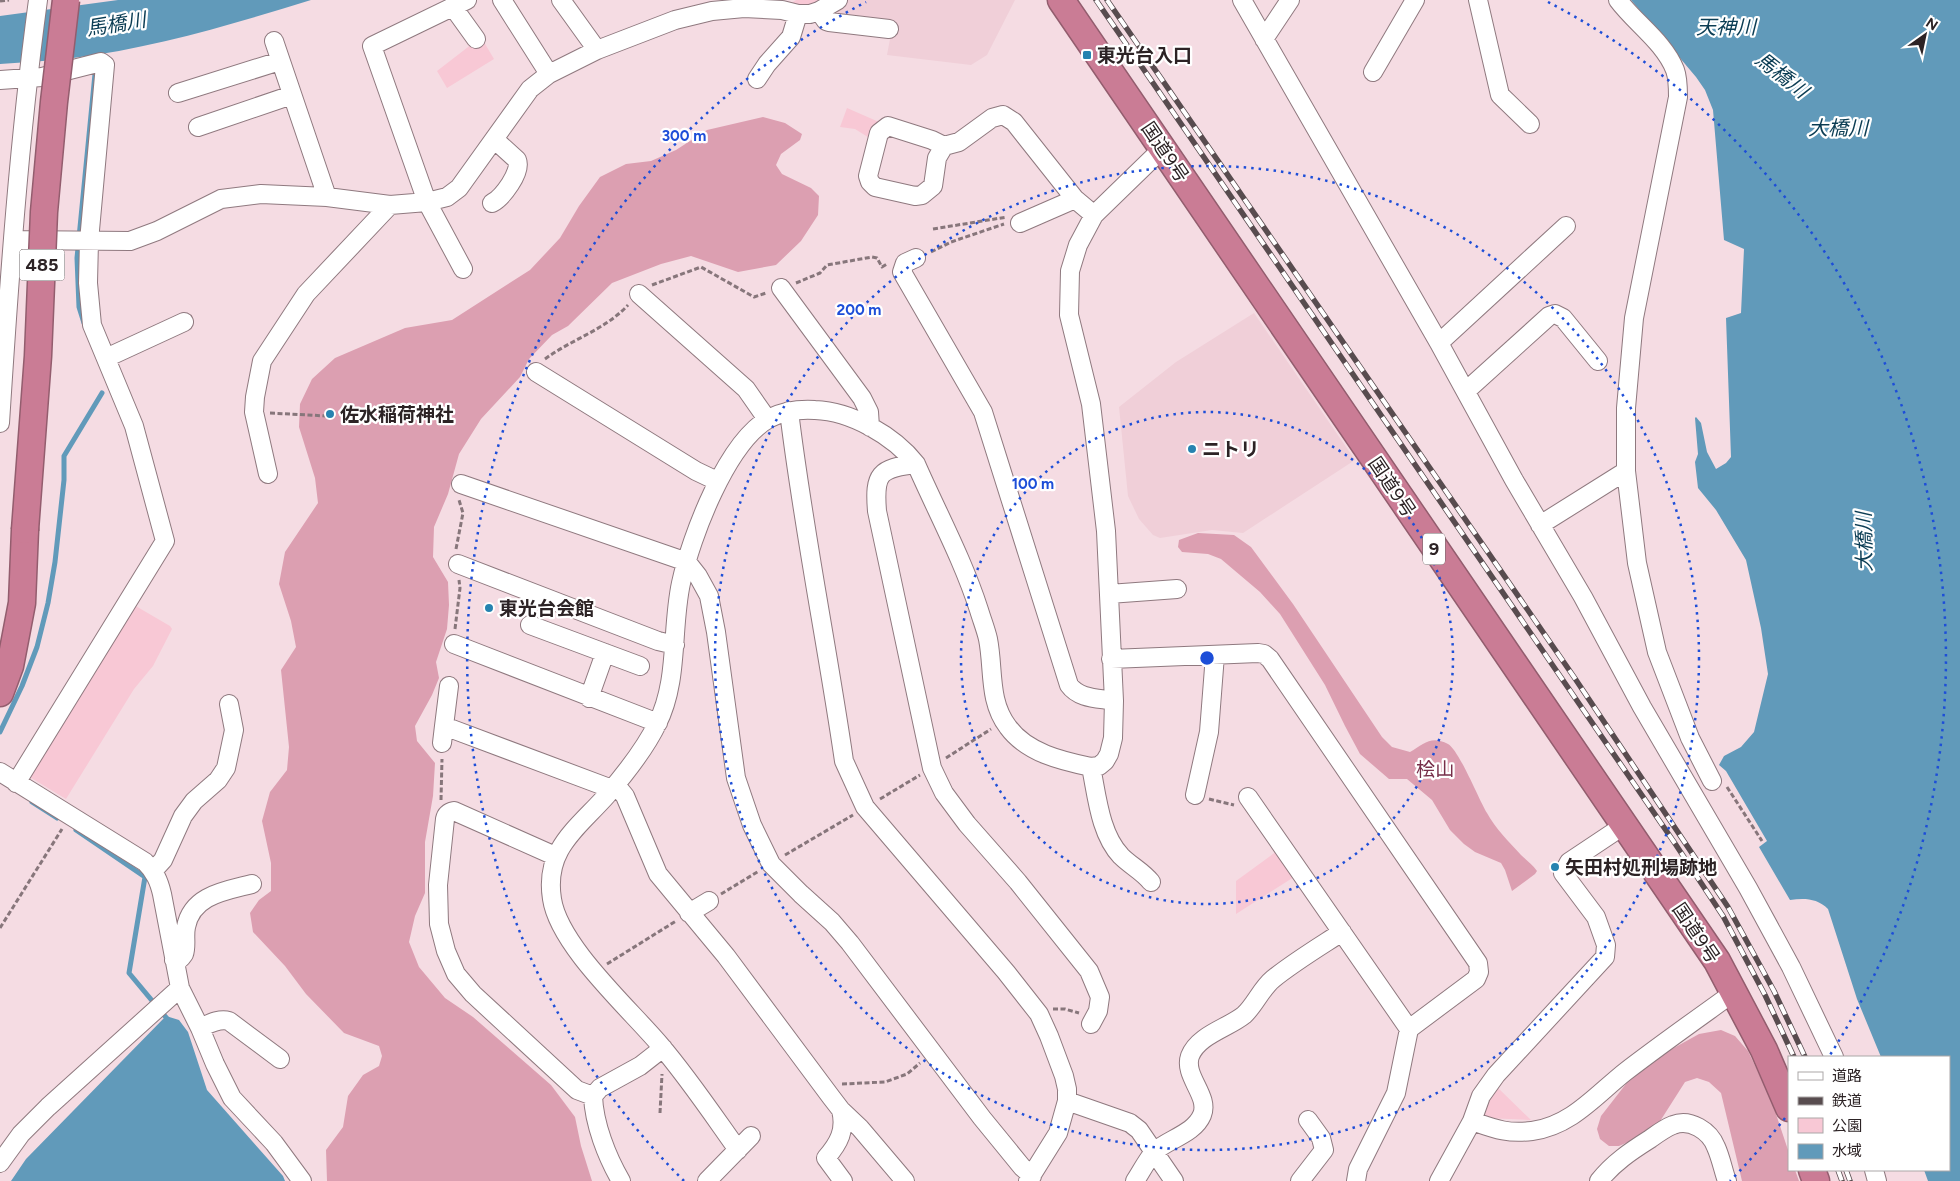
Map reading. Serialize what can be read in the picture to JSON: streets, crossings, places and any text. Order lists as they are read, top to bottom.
{
  "streets": {
    "highway": ["国道9号", "485", "9"]
  },
  "water": ["馬橋川", "天神川", "大橋川"],
  "parks": ["桧山"],
  "places": {
    "transit": ["東光台入口"],
    "other": [
      "佐水稲荷神社",
      "ニトリ",
      "東光台会館",
      "矢田村処刑場跡地"
    ]
  },
  "legend": [
    "道路",
    "鉄道",
    "公園",
    "水域"
  ],
  "north": "top right",
  "rings": ["300 m", "200 m", "100 m"]
}
